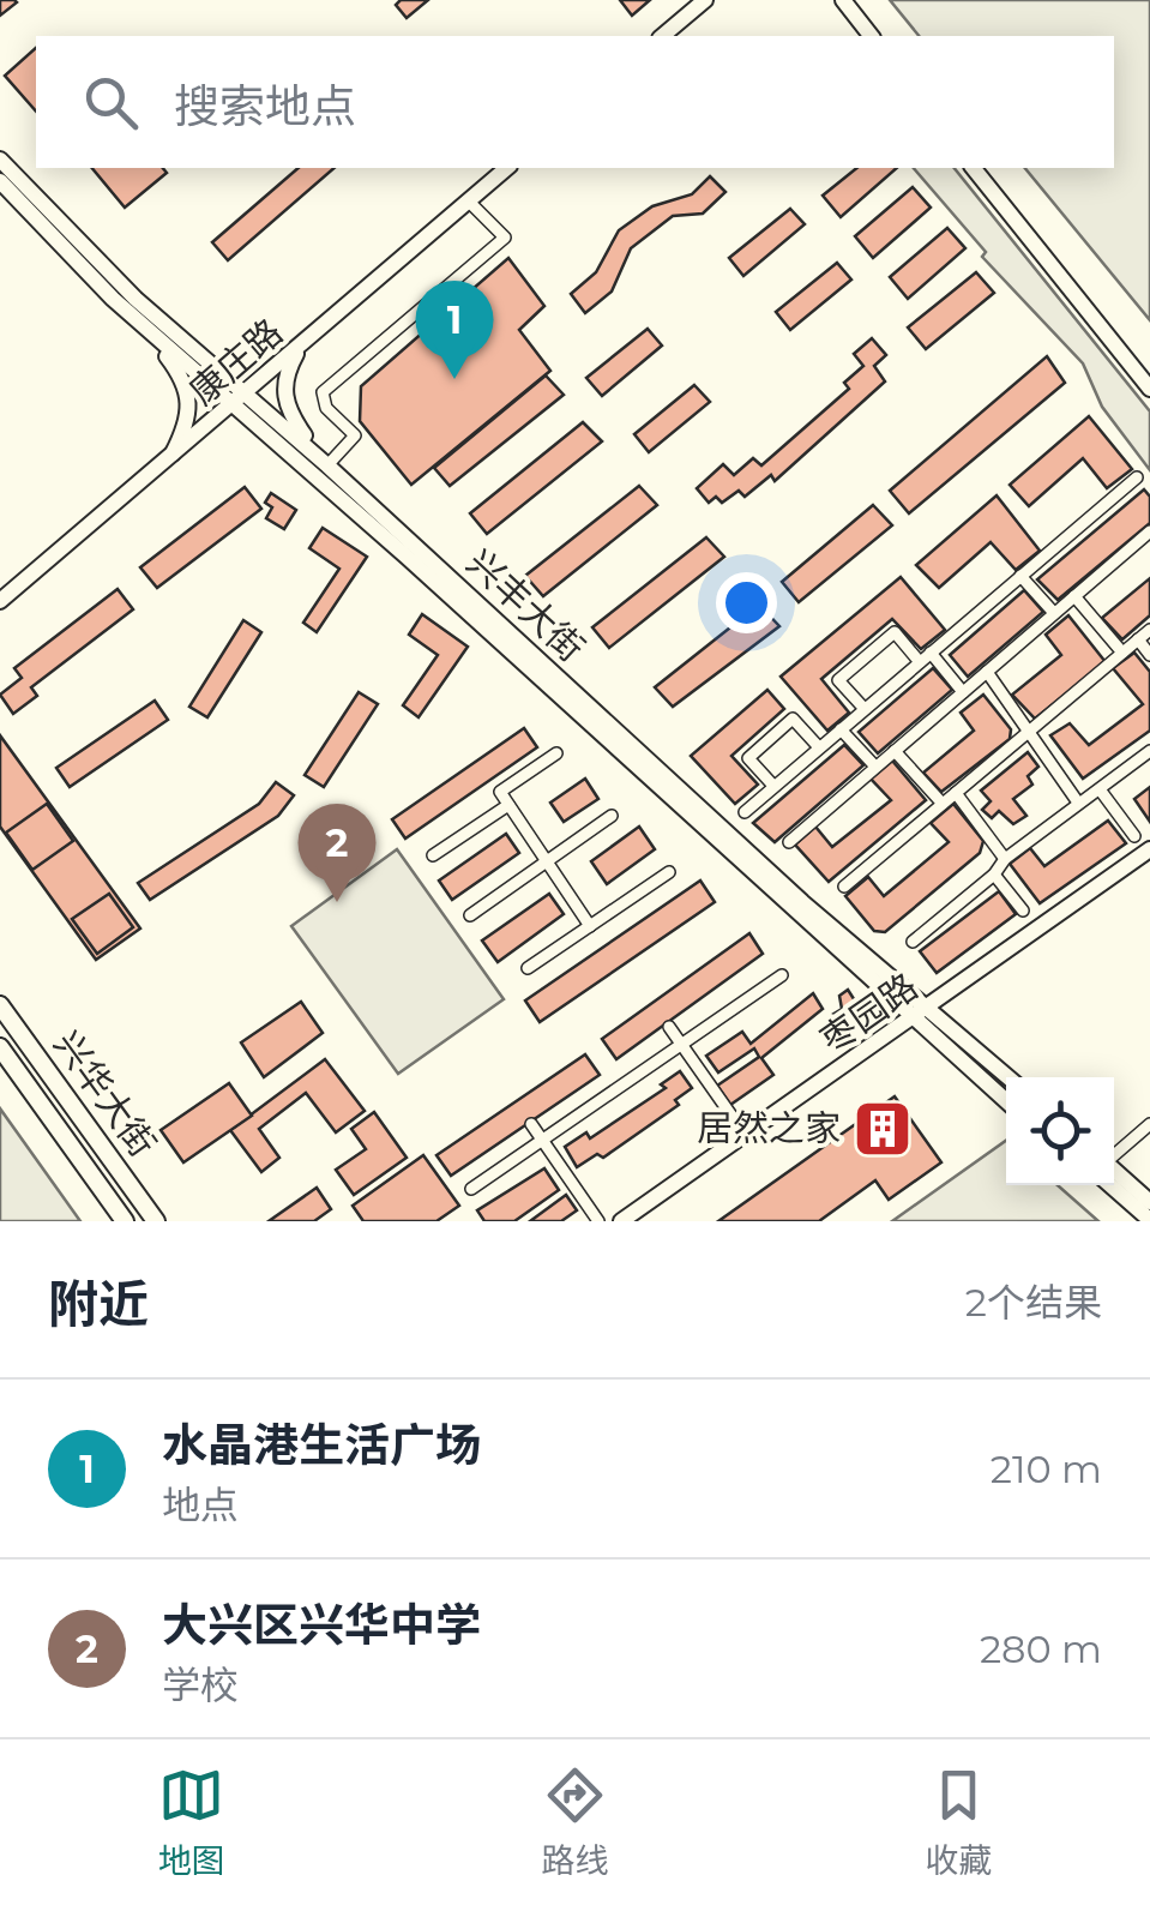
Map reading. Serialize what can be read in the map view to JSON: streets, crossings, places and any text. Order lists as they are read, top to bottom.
{
  "streets": {
    "main road": [
      "康庄路",
      "兴丰大街",
      "枣园路",
      "兴华大街"
    ]
  },
  "crossings": [
    ["康庄路", "兴丰大街"],
    ["兴丰大街", "枣园路"]
  ],
  "places": {
    "building": ["居然之家"]
  },
  "page": {
    "search": "搜索地点",
    "pins": ["1", "2"],
    "heading": ["附近", "2个结果"],
    "list": [
      {
        "mark": "1",
        "name": "水晶港生活广场",
        "note": "地点",
        "value": "210 m"
      },
      {
        "mark": "2",
        "name": "大兴区兴华中学",
        "note": "学校",
        "value": "280 m"
      }
    ],
    "nav": ["地图", "路线", "收藏"]
  }
}
